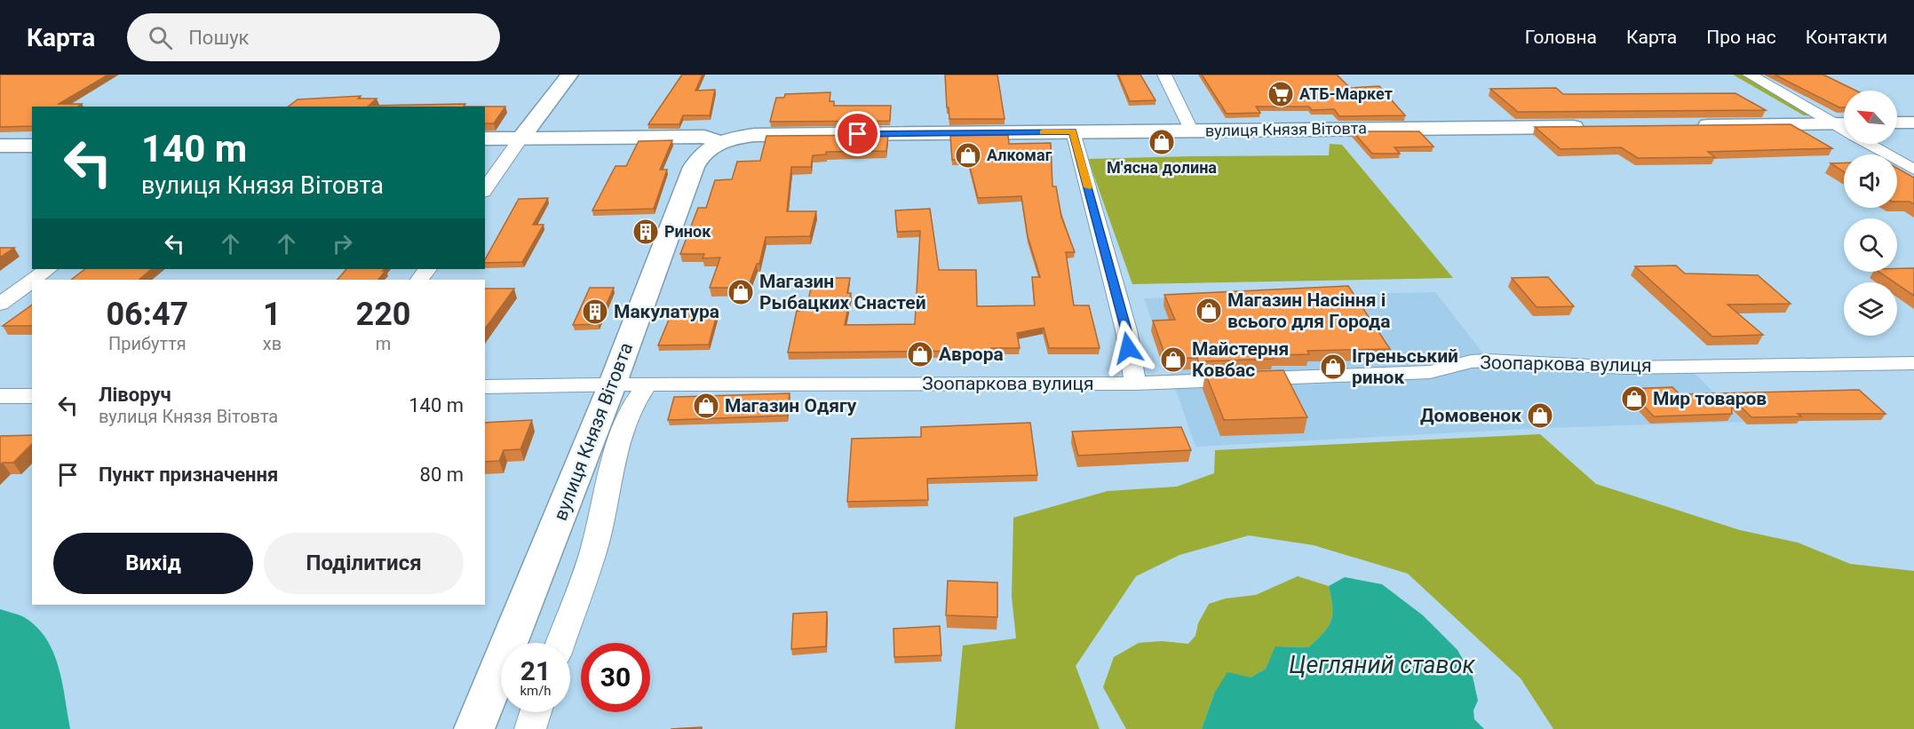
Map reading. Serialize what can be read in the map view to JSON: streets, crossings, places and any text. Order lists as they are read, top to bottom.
{
  "streets": {
    "main road": ["вулиця Князя Вітовта"],
    "street": ["Зоопаркова вулиця"]
  },
  "crossings": [
    ["вулиця Князя Вітовта", "Зоопаркова вулиця"]
  ],
  "water": ["Цегляний ставок"],
  "places": {
    "supermarket": ["АТБ-Маркет"],
    "shop": [
      "М'ясна долина",
      "Алкомаг",
      "Магазин Рыбацких Снастей",
      "Магазин Насіння і всього для Города",
      "Аврора",
      "Майстерня Ковбас",
      "Ігреньський ринок",
      "Мир товаров",
      "Магазин Одягу",
      "Домовенок"
    ],
    "building": ["Ринок", "Макулатура"]
  },
  "north": "top left",
  "page": {
    "header": "Карта",
    "search": "Пошук",
    "nav": [
      "Головна",
      "Карта",
      "Про нас",
      "Контакти"
    ],
    "turn": ["140 m", "вулиця Князя Вітовта"],
    "eta": [
      "06:47",
      "Прибуття",
      "1",
      "хв",
      "220",
      "m"
    ],
    "list": [
      {
        "name": "Ліворуч",
        "note": "вулиця Князя Вітовта",
        "value": "140 m"
      },
      {
        "name": "Пункт призначення",
        "value": "80 m"
      }
    ],
    "buttons": ["Вихід", "Поділитися"],
    "speed": "21 km/h",
    "limit": "30"
  }
}
